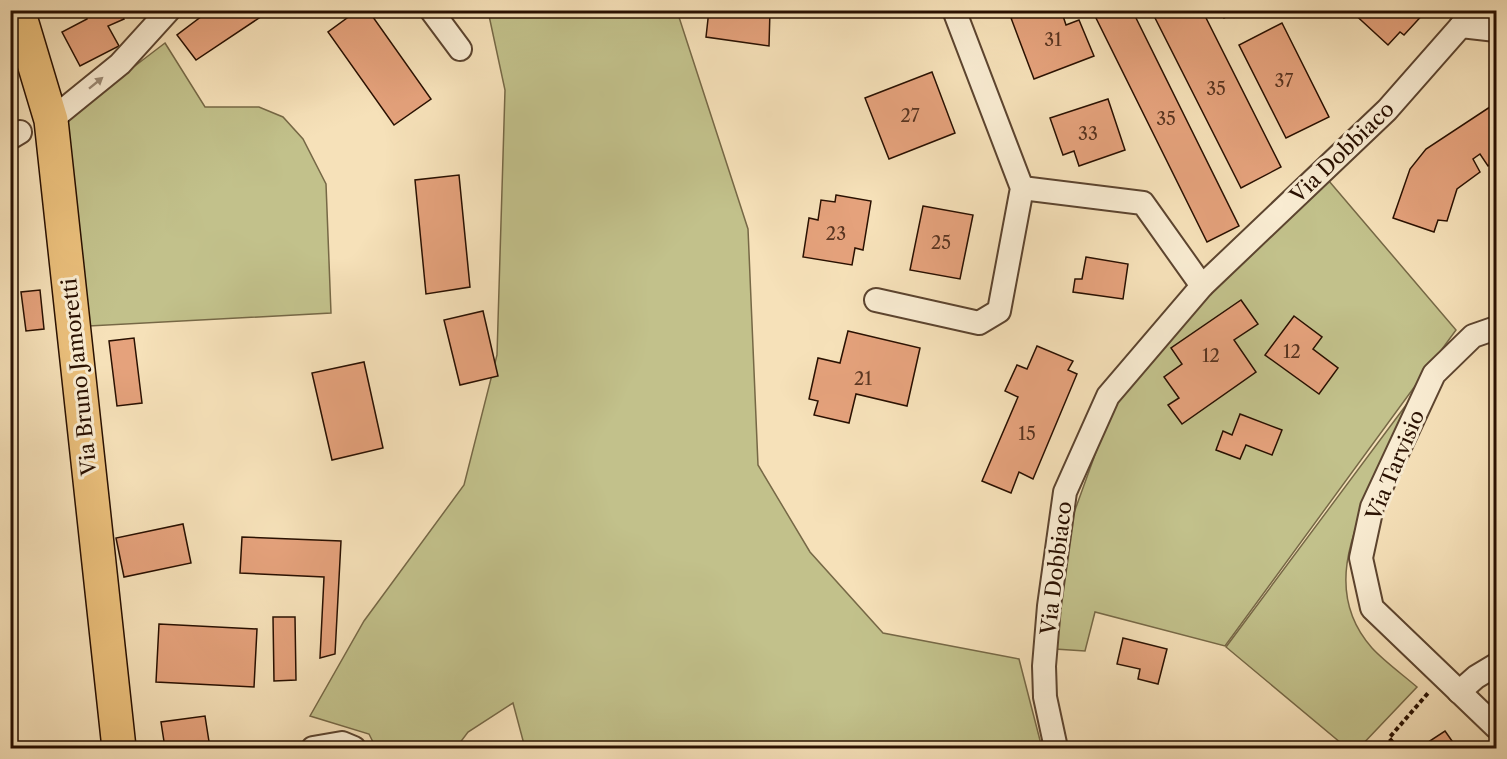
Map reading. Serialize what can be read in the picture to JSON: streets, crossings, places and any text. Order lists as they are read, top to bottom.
{
  "streets": {
    "main road": ["Via Bruno Jamoretti"],
    "street": ["Via Dobbiaco", "Via Tarvisio"]
  },
  "house_numbers": [
    "31",
    "37",
    "35",
    "27",
    "35",
    "33",
    "23",
    "25",
    "12",
    "12",
    "21",
    "15"
  ]
}
